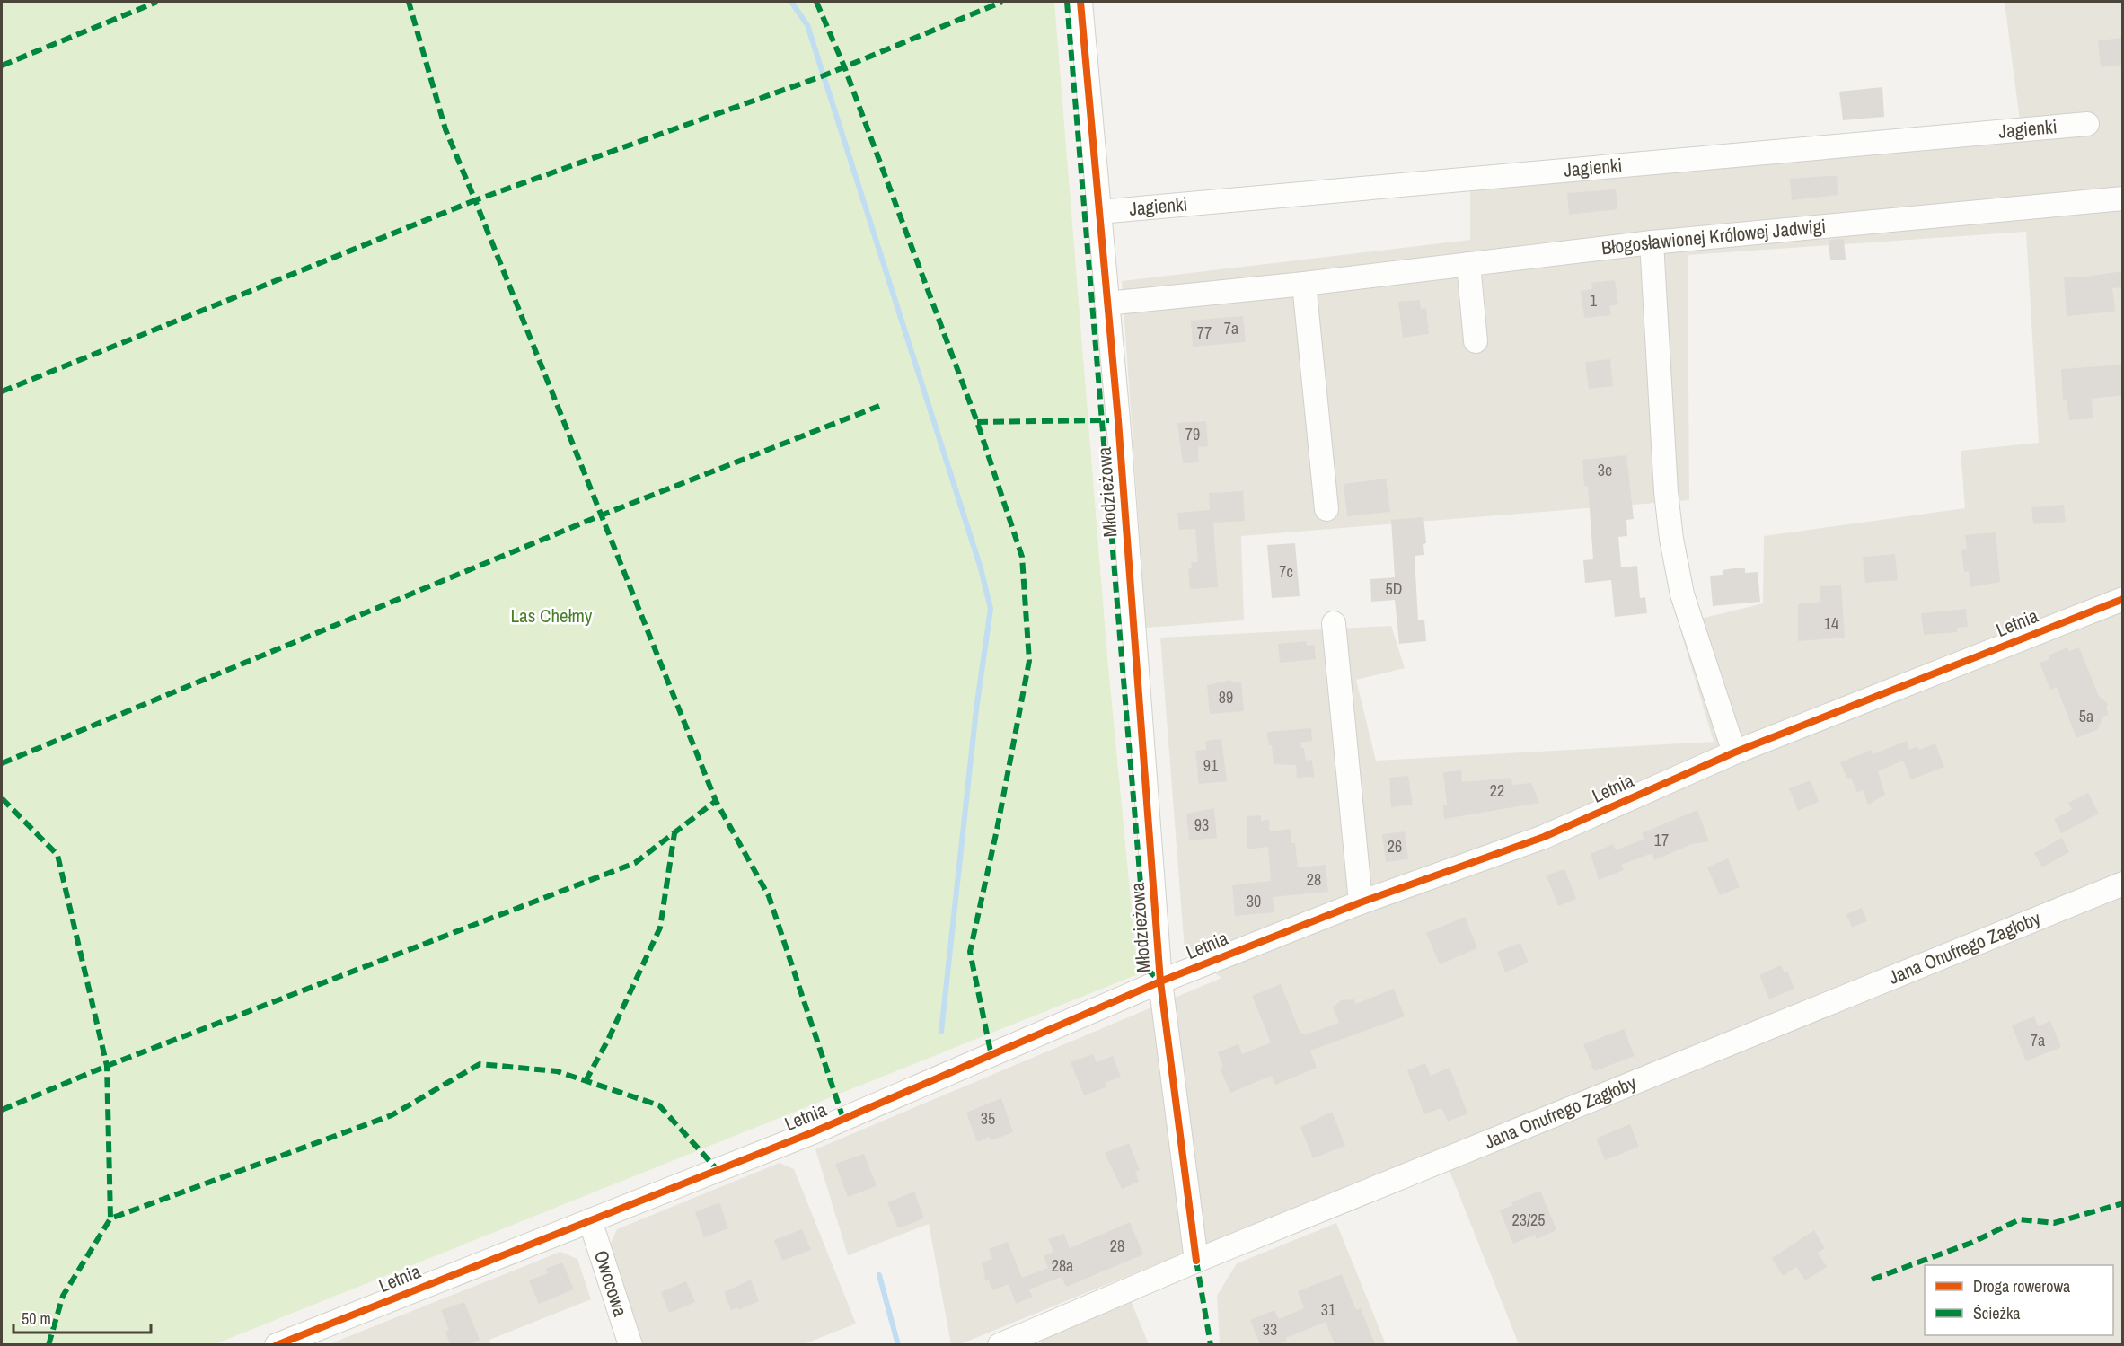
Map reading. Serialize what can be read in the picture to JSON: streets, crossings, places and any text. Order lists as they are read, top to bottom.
{
  "streets": {
    "street": [
      "Jagienki",
      "Błogosławionej Królowej Jadwigi",
      "Młodzieżowa",
      "Letnia",
      "Jana Onufrego Zagłoby",
      "Owocowa"
    ]
  },
  "crossings": [
    ["Jagienki", "Młodzieżowa"],
    ["Błogosławionej Królowej Jadwigi", "Młodzieżowa"],
    ["Młodzieżowa", "Letnia"],
    ["Młodzieżowa", "Jana Onufrego Zagłoby"],
    ["Letnia", "Owocowa"]
  ],
  "parks": ["Las Chełmy"],
  "house_numbers": [
    "1",
    "7a",
    "77",
    "79",
    "3e",
    "7c",
    "5D",
    "14",
    "89",
    "5a",
    "91",
    "22",
    "93",
    "17",
    "26",
    "28",
    "30",
    "7a",
    "35",
    "23/25",
    "28",
    "28a",
    "31",
    "33"
  ],
  "legend": ["Droga rowerowa", "Ścieżka"],
  "scale_bar": "50 m"
}
